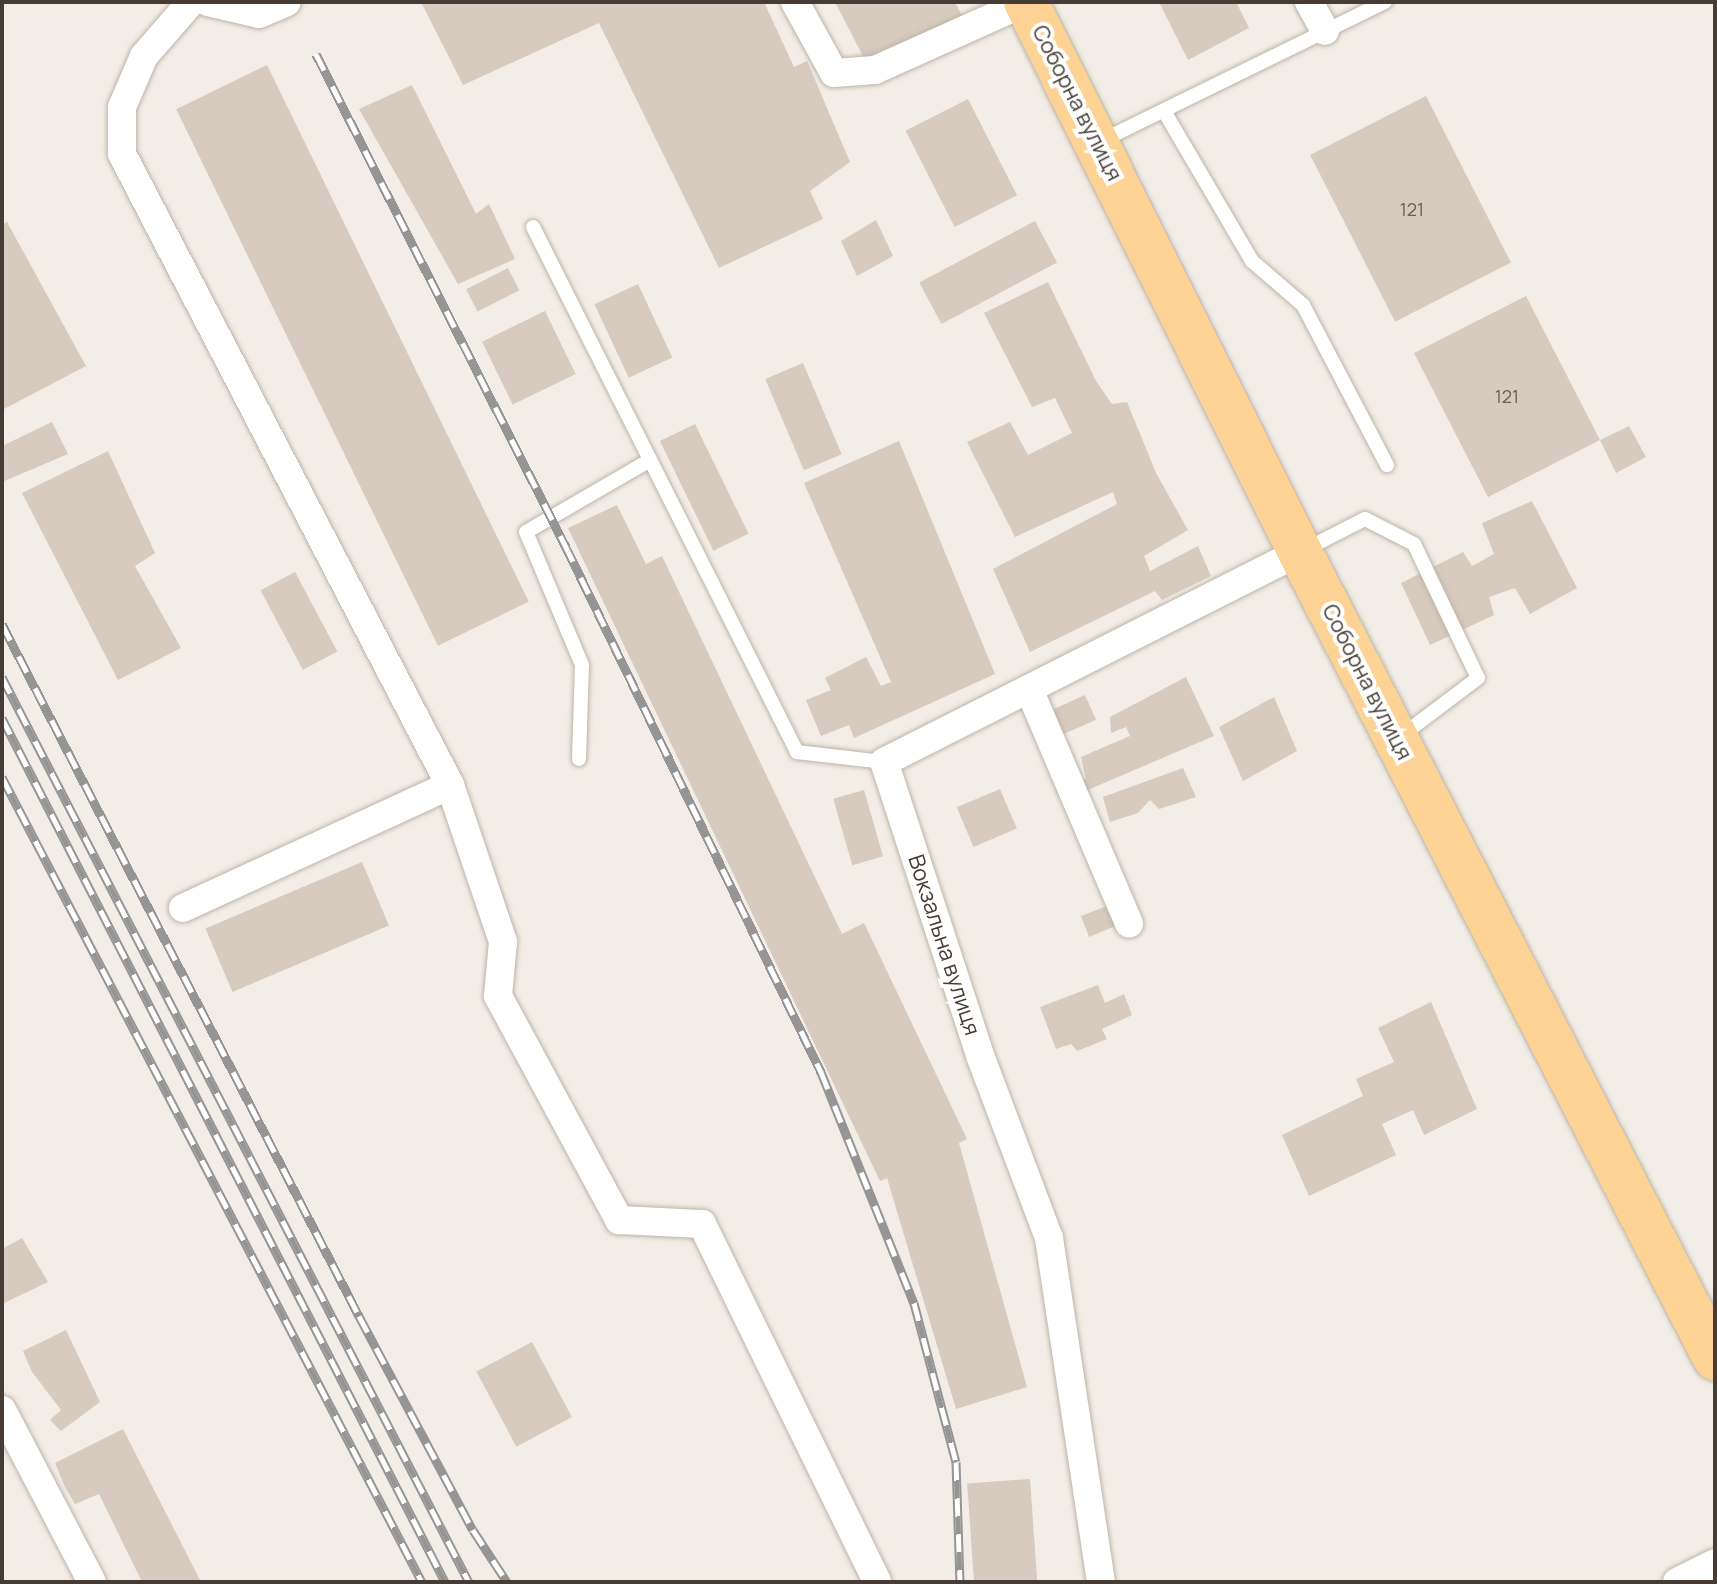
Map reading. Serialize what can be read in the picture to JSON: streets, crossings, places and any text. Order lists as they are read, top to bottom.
{
  "streets": {
    "main road": ["Соборна вулиця"],
    "street": ["Вокзальна вулиця"]
  },
  "house_numbers": ["121", "121"]
}
